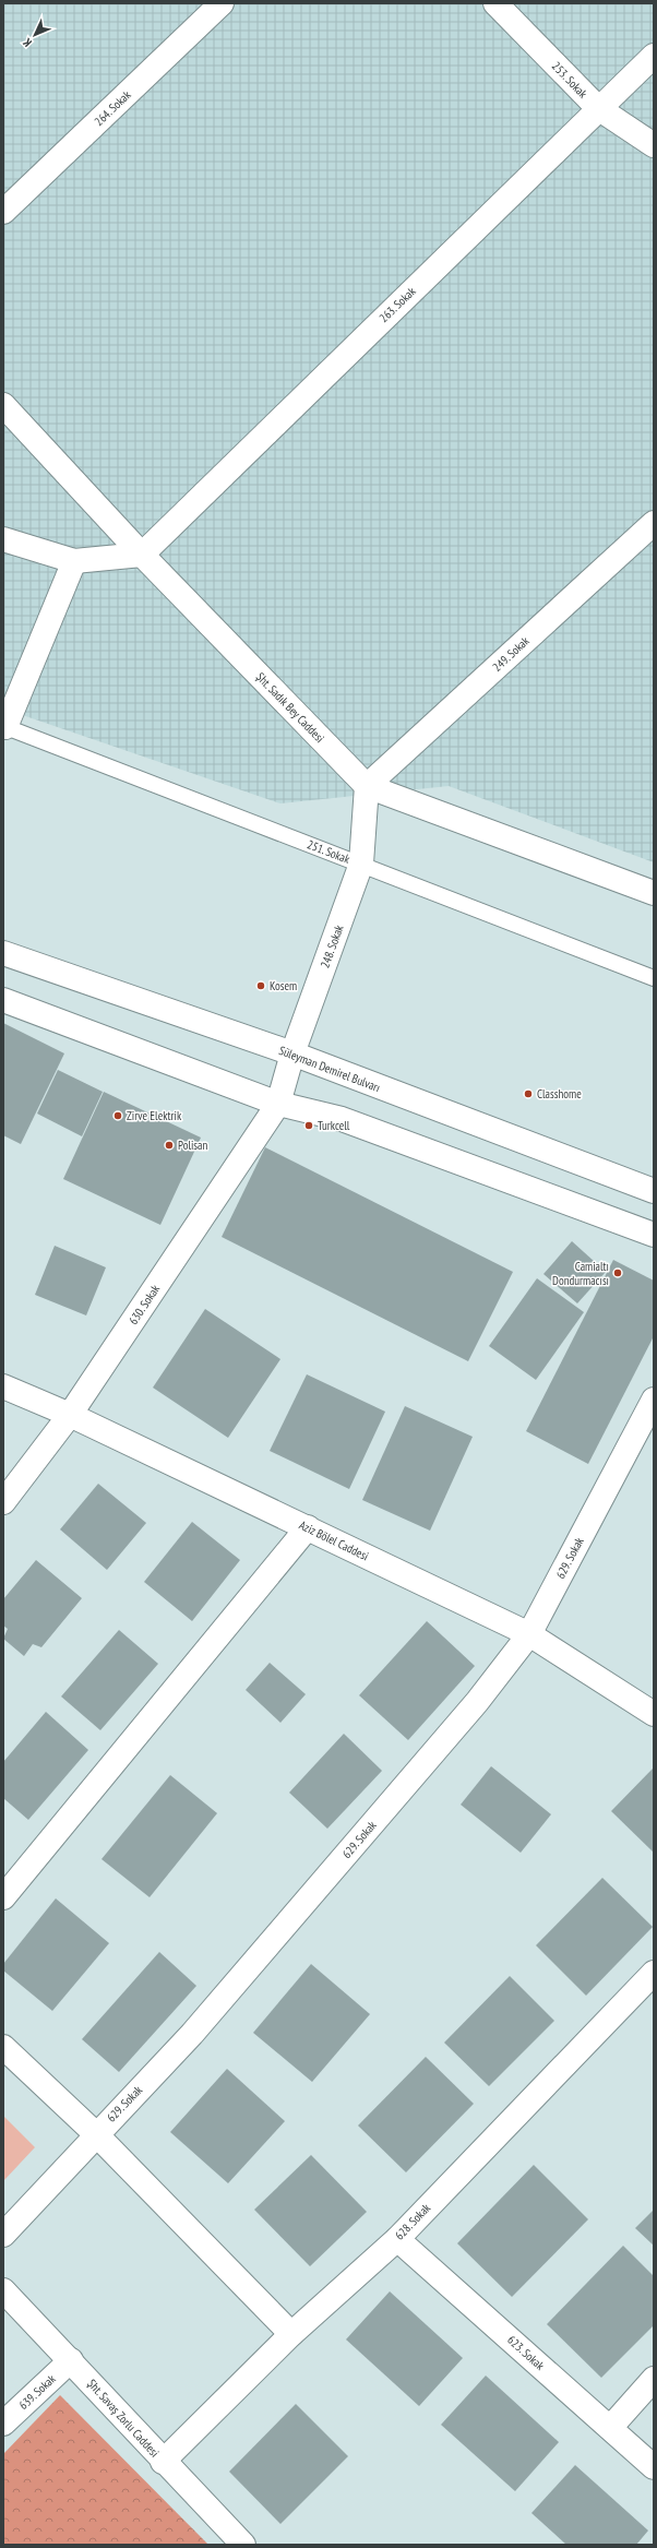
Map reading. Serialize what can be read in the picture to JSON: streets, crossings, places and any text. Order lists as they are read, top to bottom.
{
  "streets": {
    "street": [
      "253. Sokak",
      "264. Sokak",
      "263. Sokak",
      "249. Sokak",
      "Şht. Sadık Bey Caddesi",
      "248. Sokak",
      "Süleyman Demirel Bulvarı",
      "630. Sokak",
      "Aziz Bölel Caddesi",
      "629. Sokak",
      "628. Sokak",
      "623. Sokak",
      "639. Sokak",
      "Şht. Savaş Zorlu Caddesi"
    ],
    "lane": ["251. Sokak"]
  },
  "crossings": [
    ["253. Sokak", "263. Sokak"],
    ["263. Sokak", "Şht. Sadık Bey Caddesi"],
    ["249. Sokak", "Şht. Sadık Bey Caddesi"],
    ["249. Sokak", "248. Sokak"],
    ["Şht. Sadık Bey Caddesi", "248. Sokak"],
    ["251. Sokak", "248. Sokak"],
    ["248. Sokak", "Süleyman Demirel Bulvarı"],
    ["248. Sokak", "630. Sokak"],
    ["630. Sokak", "Aziz Bölel Caddesi"],
    ["Aziz Bölel Caddesi", "629. Sokak"],
    ["628. Sokak", "623. Sokak"],
    ["628. Sokak", "Şht. Savaş Zorlu Caddesi"],
    ["639. Sokak", "Şht. Savaş Zorlu Caddesi"]
  ],
  "places": [
    "Kosem",
    "Classhome",
    "Zirve Elektrik",
    "Turkcell",
    "Polisan",
    "Camialtı Dondurmacısı"
  ],
  "north": "bottom left"
}
